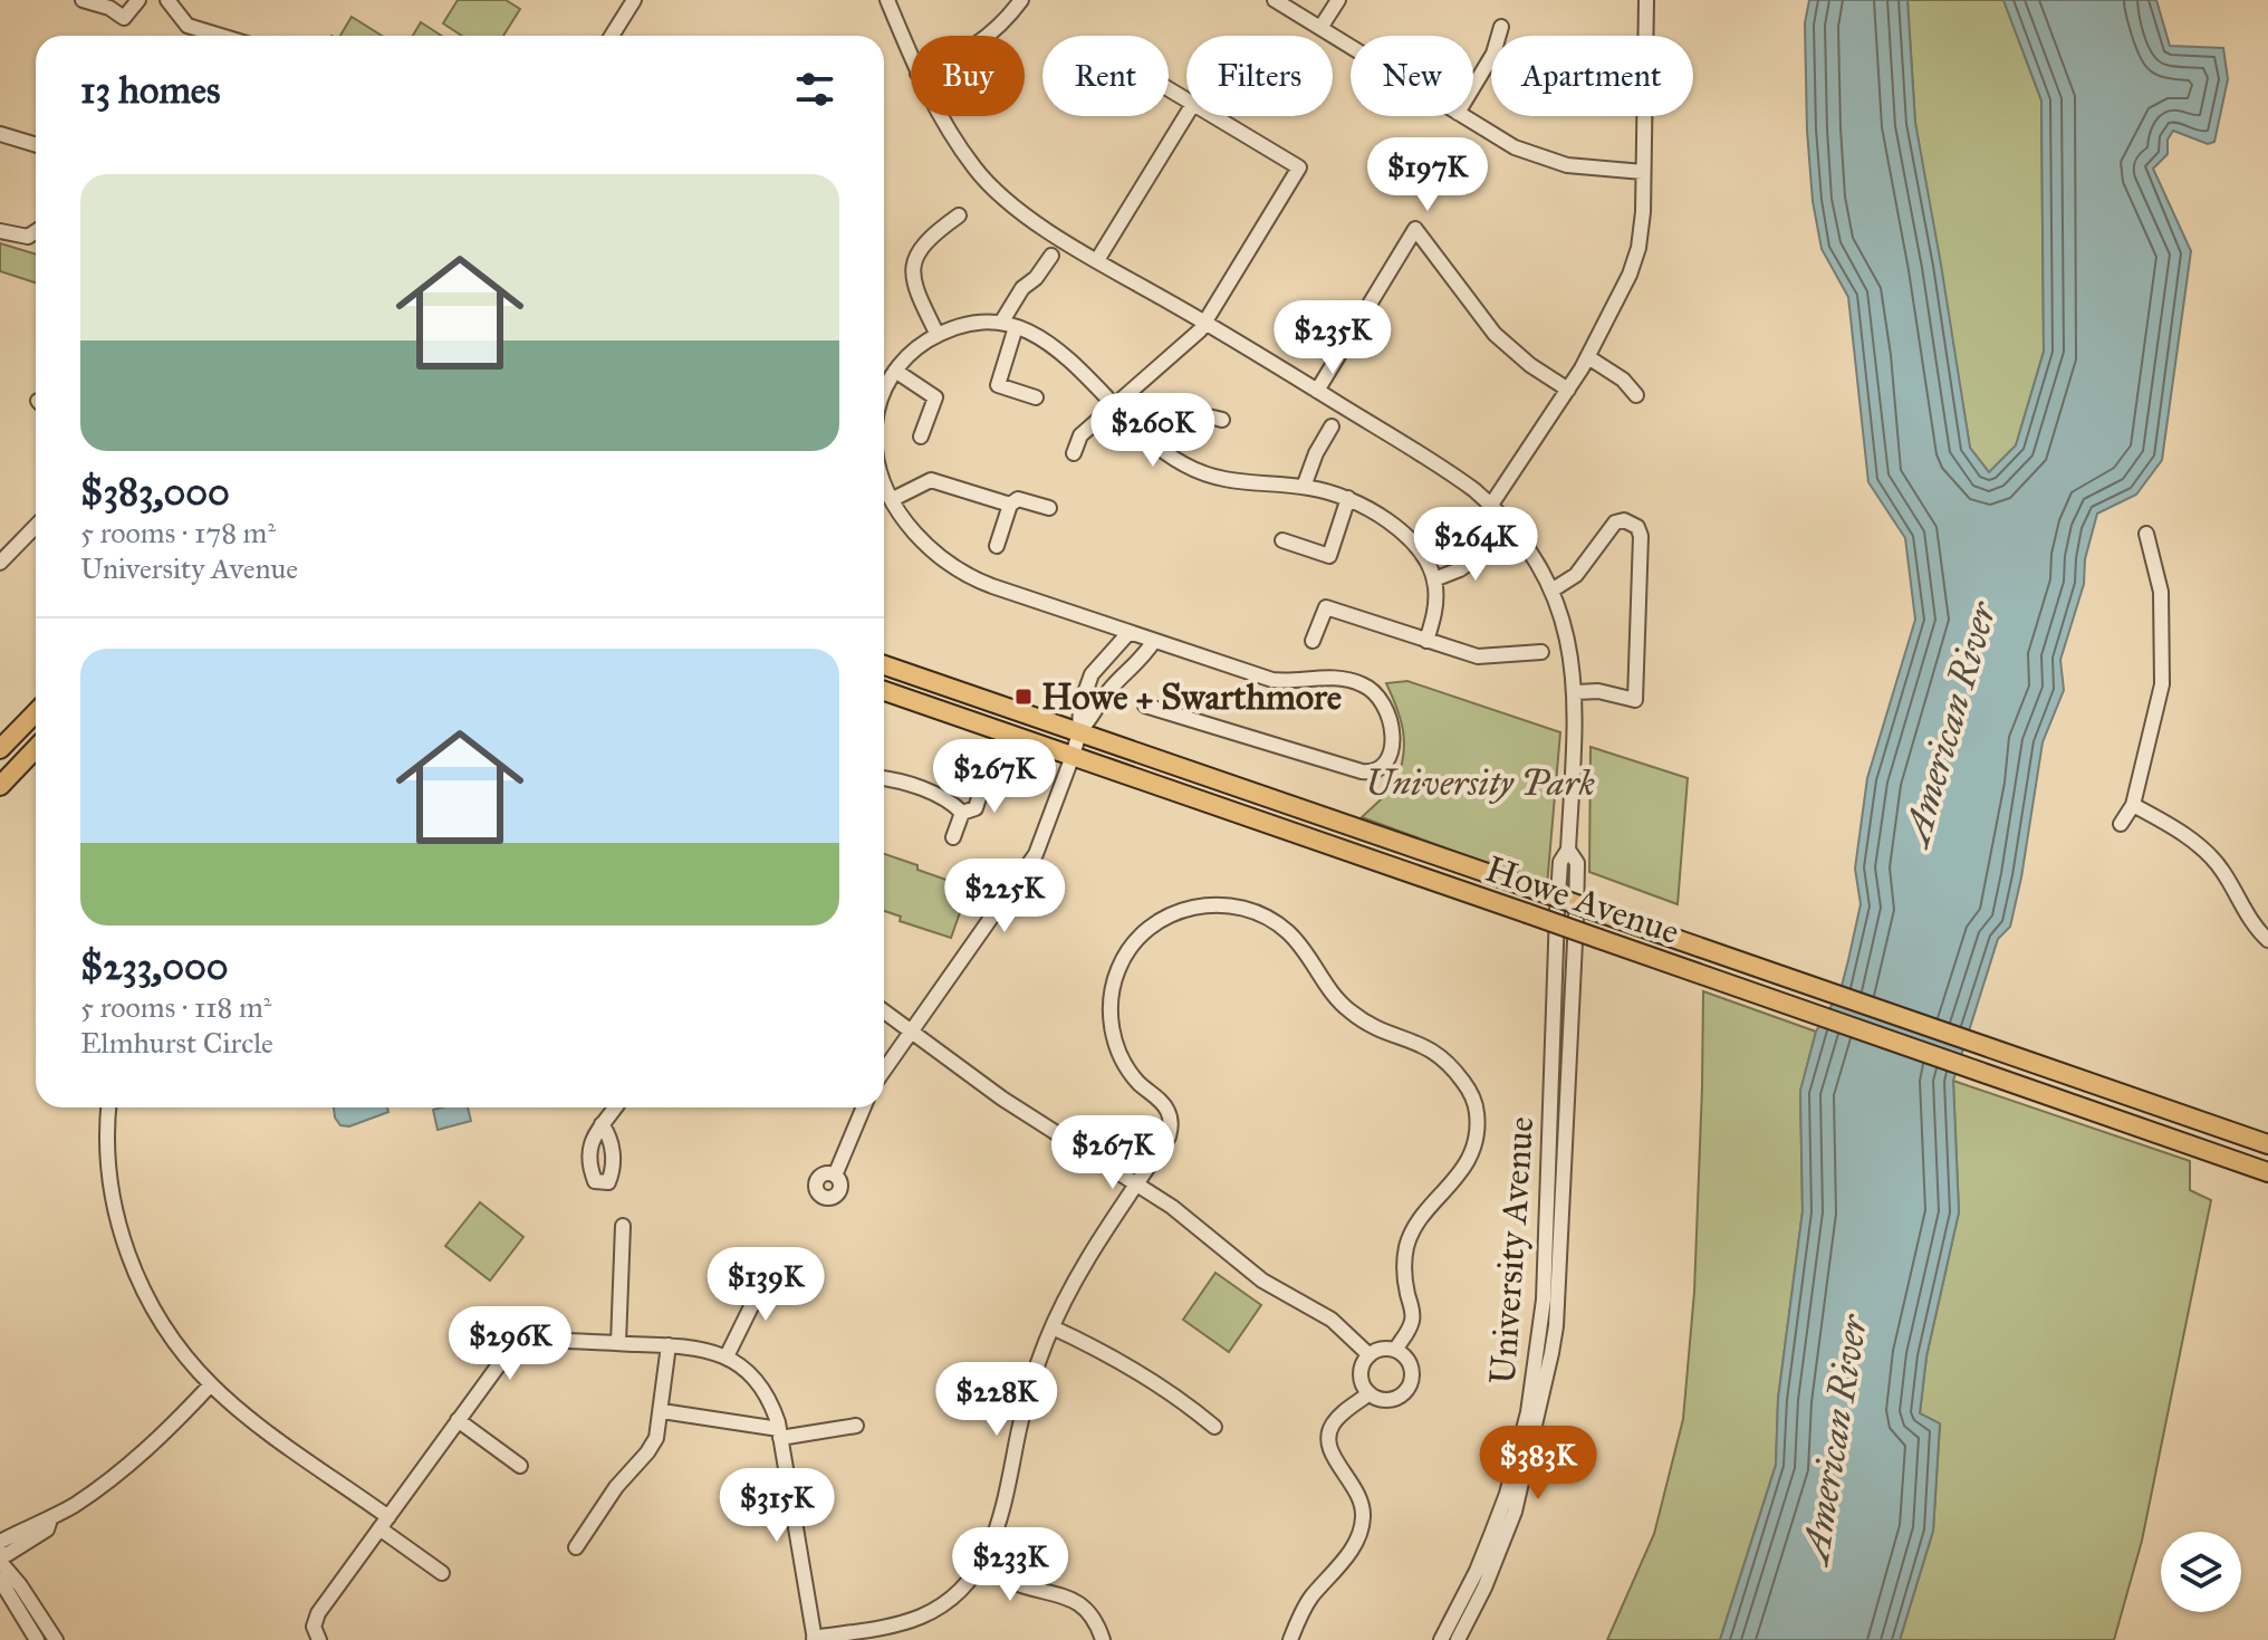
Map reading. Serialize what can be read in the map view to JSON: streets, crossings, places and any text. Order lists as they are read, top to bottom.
{
  "streets": {
    "main road": ["Howe Avenue"],
    "street": ["University Avenue"]
  },
  "water": ["American River"],
  "parks": ["University Park"],
  "places": {
    "transit": ["Howe + Swarthmore"]
  },
  "page": {
    "chip": [
      "Buy",
      "Rent",
      "Filters",
      "New",
      "Apartment"
    ],
    "heading": "13 homes",
    "price": [
      "$197K",
      "$235K",
      "$260K",
      "$264K",
      "$267K",
      "$225K",
      "$267K",
      "$139K",
      "$296K",
      "$228K",
      "$383K",
      "$315K",
      "$233K"
    ],
    "list": [
      {
        "name": "$383,000",
        "note": "5 rooms · 178 m² · University Avenue"
      },
      {
        "name": "$233,000",
        "note": "5 rooms · 118 m² · Elmhurst Circle"
      }
    ]
  }
}
